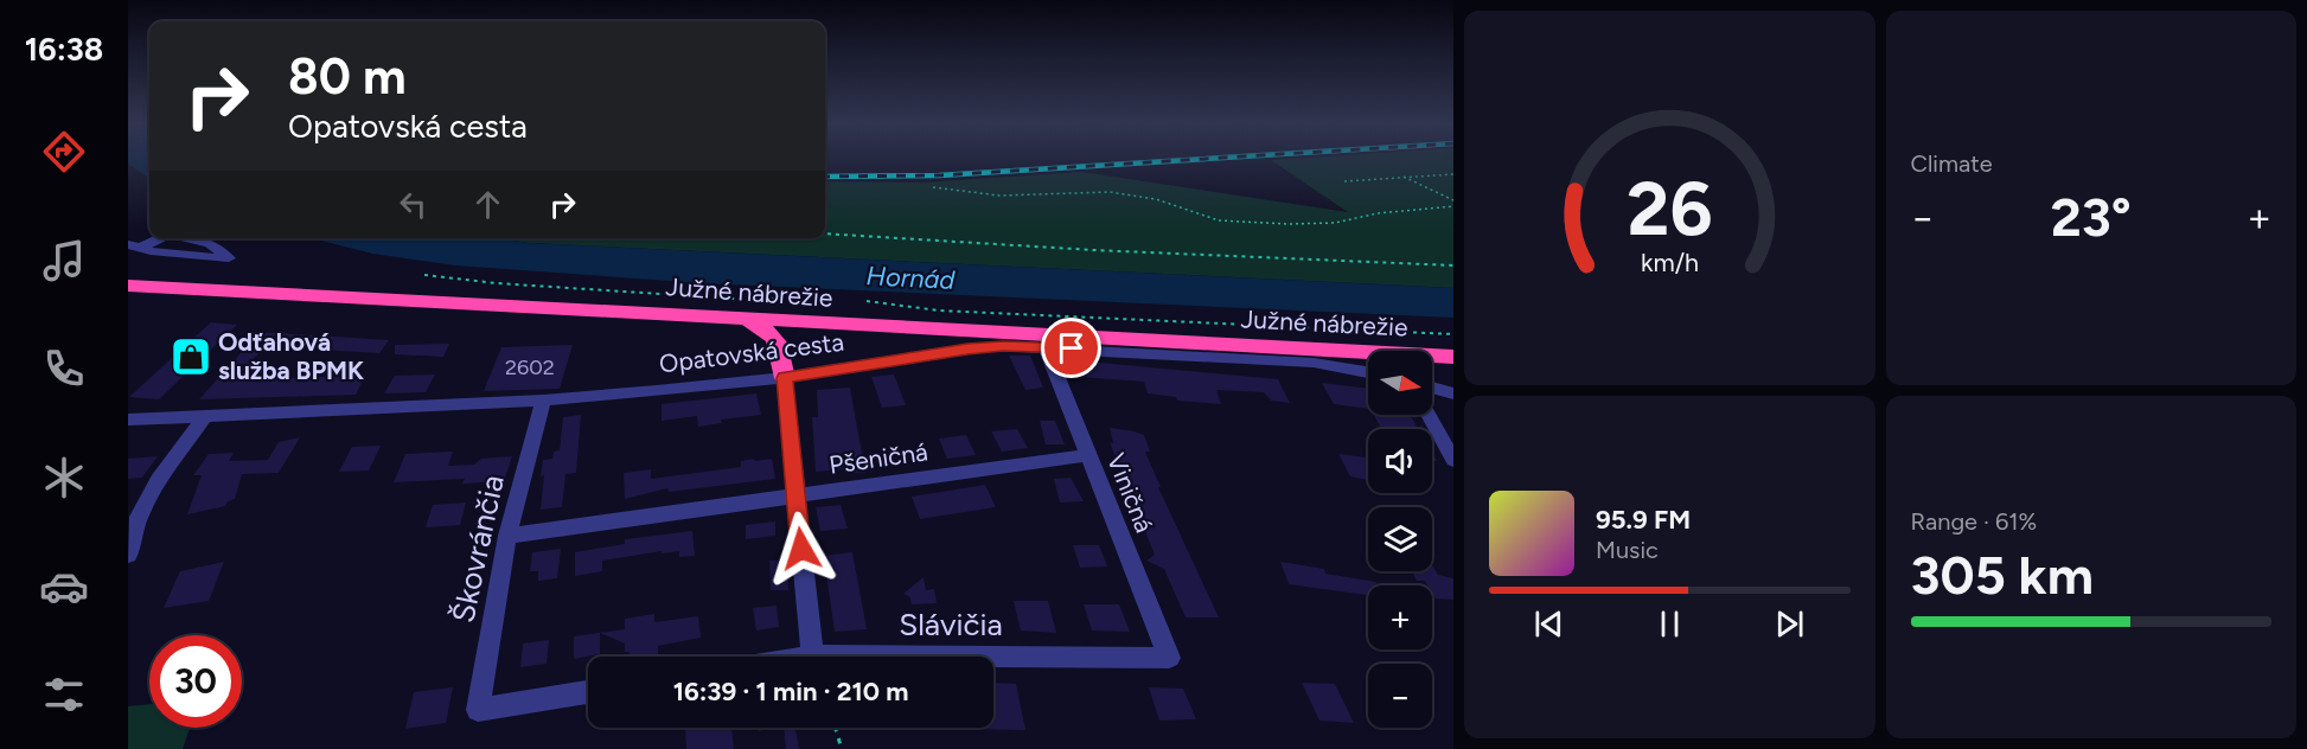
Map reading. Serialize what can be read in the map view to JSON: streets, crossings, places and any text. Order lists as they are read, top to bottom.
{
  "streets": {
    "highway": ["Južné nábrežie"],
    "street": [
      "Opatovská cesta",
      "Pšeničná",
      "Viničná",
      "Škovránčia",
      "Slávičia"
    ]
  },
  "crossings": [
    ["Opatovská cesta", "Viničná"],
    ["Opatovská cesta", "Škovránčia"],
    ["Pšeničná", "Viničná"],
    ["Pšeničná", "Škovránčia"],
    ["Viničná", "Slávičia"]
  ],
  "water": ["Hornád"],
  "places": {
    "shop": ["Odťahová služba BPMK"]
  },
  "house_numbers": ["2602"],
  "north": "right",
  "page": {
    "tabs": "16:38",
    "tile": [
      "Climate",
      ["Range · 61%", "305 km"]
    ],
    "turn": ["80 m", "Opatovská cesta"],
    "heat": ["−", "23°", "+"],
    "map_buttons": ["+", "−"],
    "song": ["95.9 FM", "Music"],
    "limit": "30",
    "trip": "16:39 · 1 min · 210 m",
    "gauge": ["26", "km/h"]
  }
}
